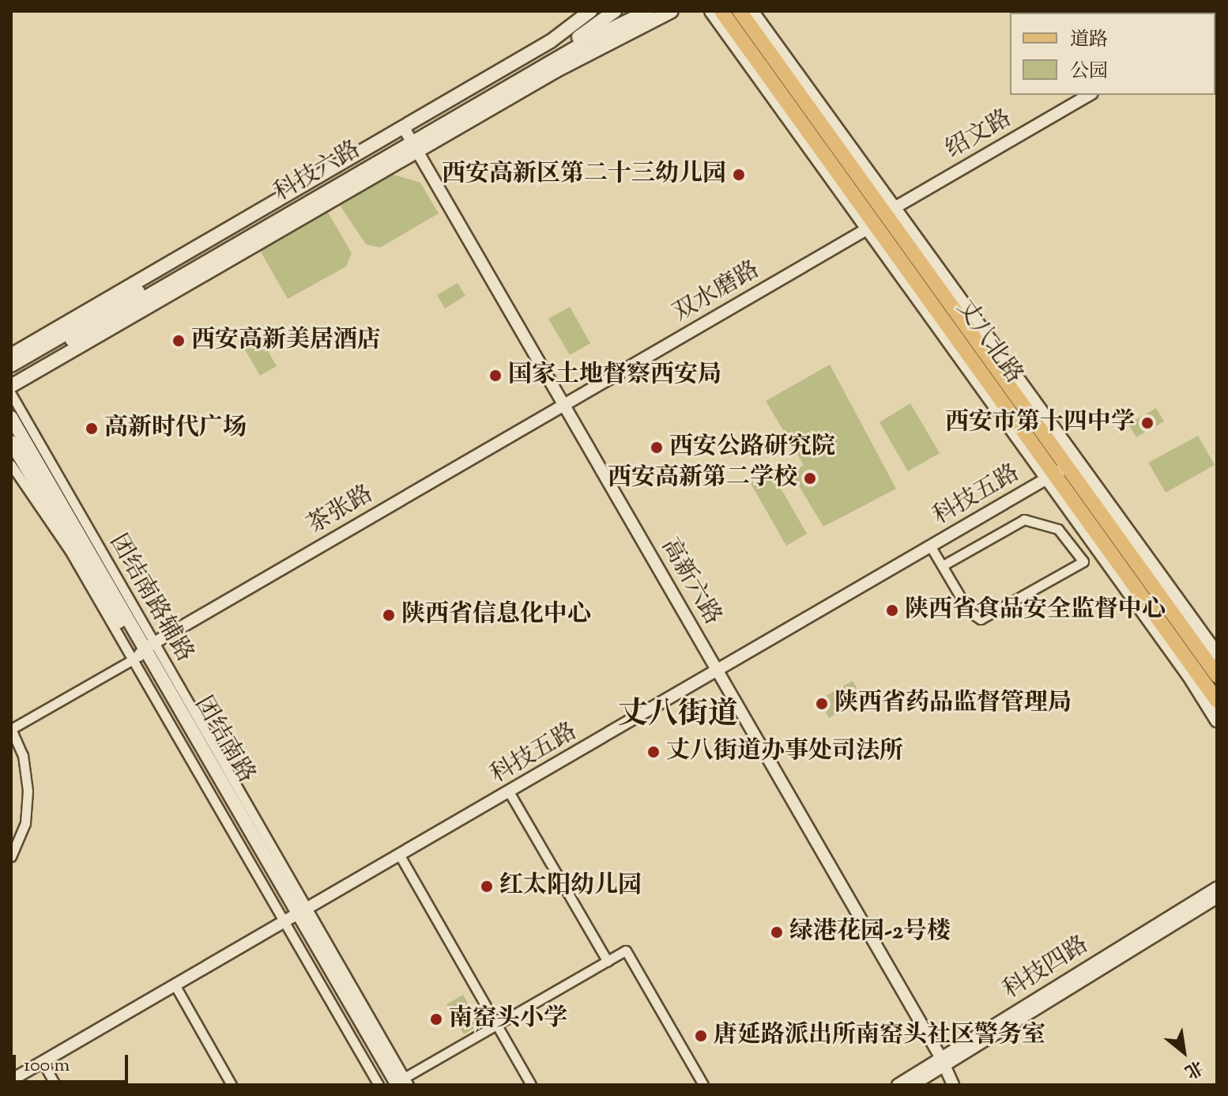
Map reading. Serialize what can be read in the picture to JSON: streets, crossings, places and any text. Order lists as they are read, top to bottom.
{
  "streets": {
    "main road": ["科技六路", "丈八北路", "团结南路"],
    "street": [
      "绍文路",
      "双水磨路",
      "科技五路",
      "茶张路",
      "高新六路",
      "团结南路辅路",
      "科技四路"
    ]
  },
  "crossings": [
    ["绍文路", "双水磨路"],
    ["绍文路", "丈八北路"],
    ["科技六路", "高新六路"],
    ["双水磨路", "丈八北路"],
    ["双水磨路", "茶张路"],
    ["双水磨路", "高新六路"],
    ["丈八北路", "科技五路"],
    ["科技五路", "高新六路"],
    ["科技五路", "团结南路辅路"],
    ["科技五路", "团结南路"],
    ["茶张路", "高新六路"],
    ["茶张路", "团结南路辅路"],
    ["茶张路", "团结南路"],
    ["高新六路", "科技四路"],
    ["团结南路辅路", "团结南路"]
  ],
  "districts": ["丈八街道"],
  "places": [
    "西安高新区第二十三幼儿园",
    "西安高新美居酒店",
    "国家土地督察西安局",
    "西安市第十四中学",
    "高新时代广场",
    "西安公路研究院",
    "西安高新第二学校",
    "陕西省食品安全监督中心",
    "陕西省信息化中心",
    "陕西省药品监督管理局",
    "丈八街道办事处司法所",
    "红太阳幼儿园",
    "绿港花园-2号楼",
    "南窑头小学",
    "唐延路派出所南窑头社区警务室"
  ],
  "legend": ["道路", "公园"],
  "scale_bar": "100 m",
  "north": "bottom right"
}
